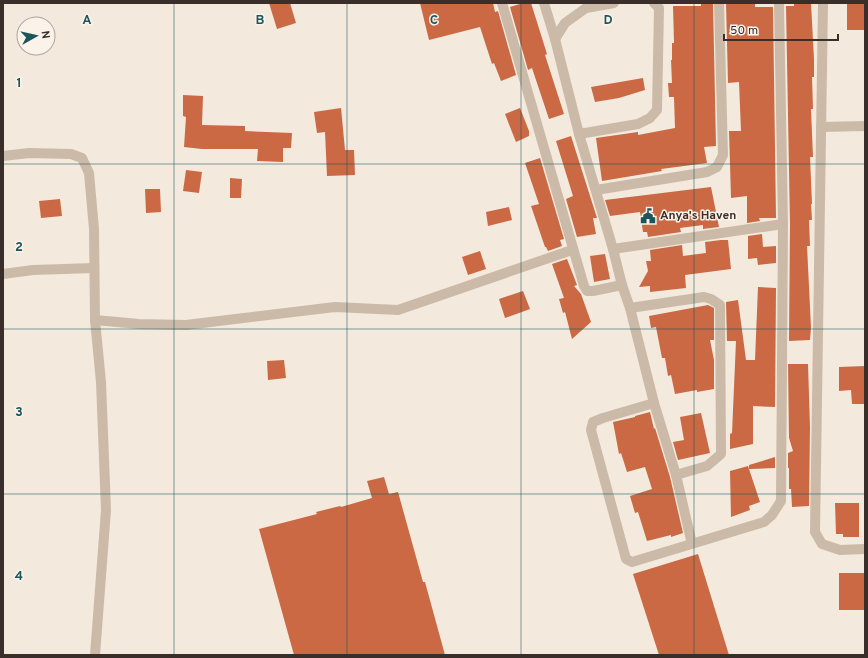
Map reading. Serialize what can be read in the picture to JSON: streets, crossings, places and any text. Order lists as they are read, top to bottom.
{
  "places": {
    "public building": ["Anya's Haven"]
  },
  "scale_bar": "50 m",
  "north": "right",
  "grid": {
    "columns": [
      "A",
      "B",
      "C",
      "D"
    ],
    "rows": [
      "1",
      "2",
      "3",
      "4"
    ]
  }
}
